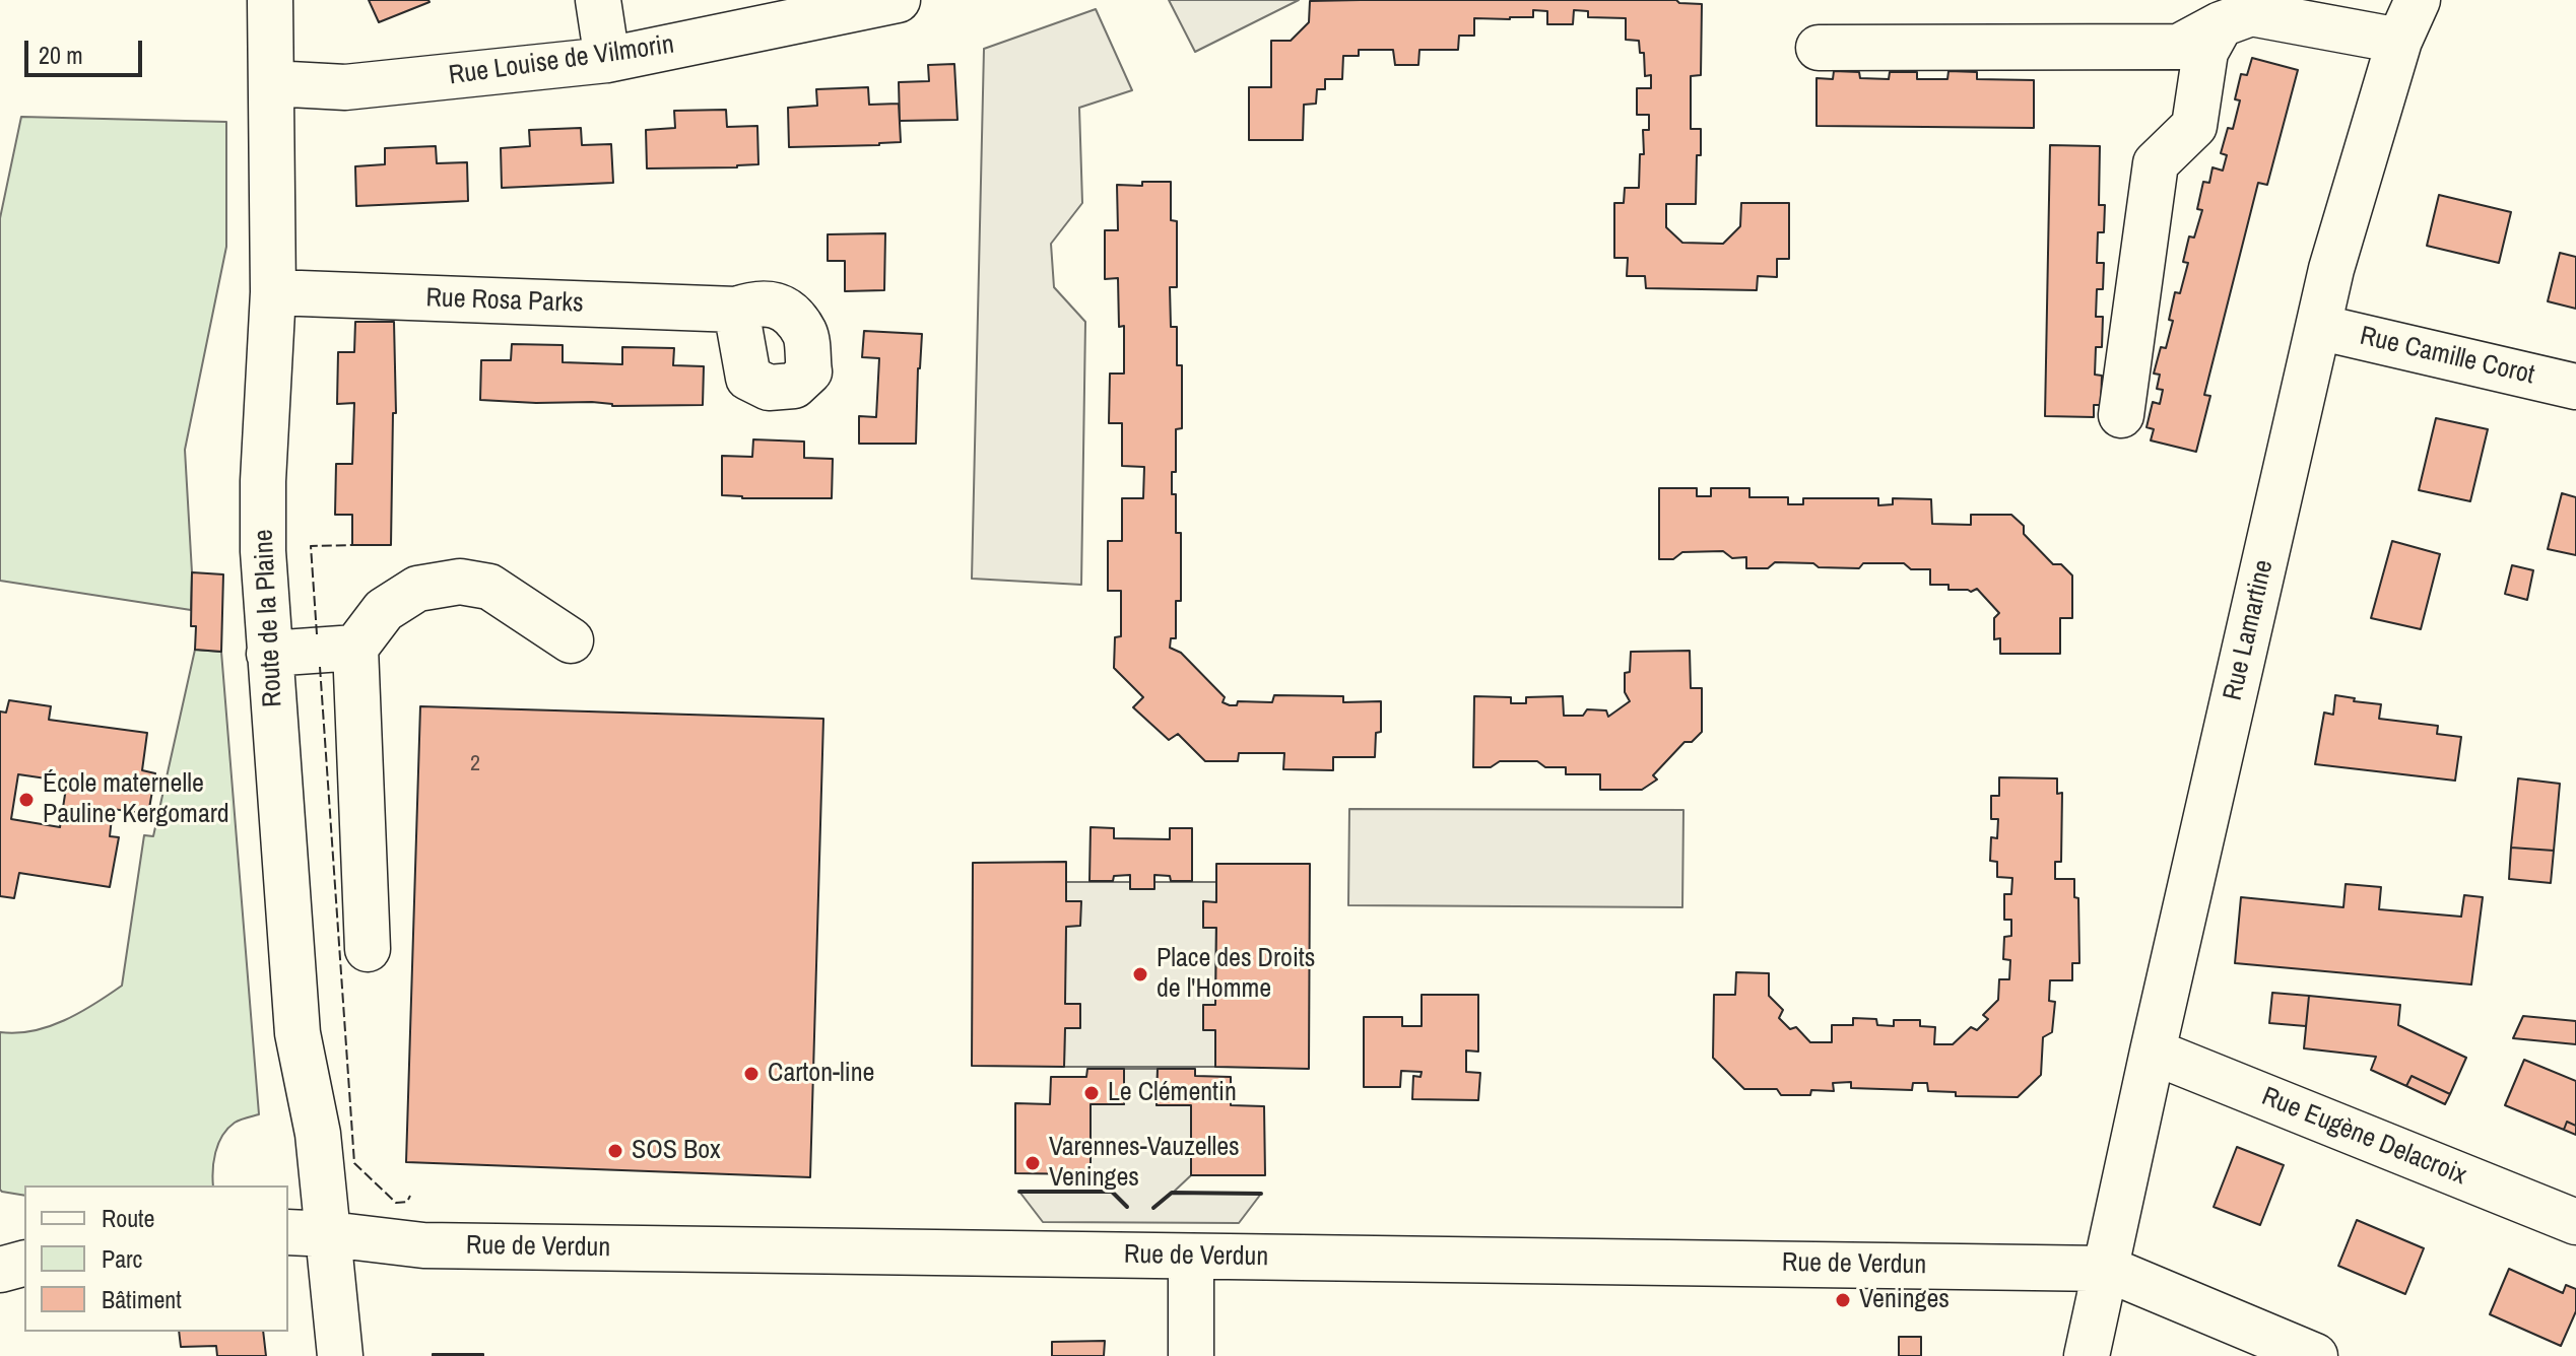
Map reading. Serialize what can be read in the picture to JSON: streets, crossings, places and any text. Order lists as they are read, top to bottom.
{
  "streets": {
    "street": [
      "Rue Louise de Vilmorin",
      "Rue Rosa Parks",
      "Rue Camille Corot",
      "Route de la Plaine",
      "Rue Lamartine",
      "Rue Eugène Delacroix",
      "Rue de Verdun"
    ]
  },
  "crossings": [
    ["Rue Louise de Vilmorin", "Route de la Plaine"],
    ["Rue Rosa Parks", "Route de la Plaine"],
    ["Rue Camille Corot", "Rue Lamartine"],
    ["Route de la Plaine", "Rue de Verdun"],
    ["Rue Lamartine", "Rue Eugène Delacroix"],
    ["Rue Lamartine", "Rue de Verdun"]
  ],
  "places": [
    "École maternelle Pauline Kergomard",
    "Place des Droits de l'Homme",
    "Carton-line",
    "Le Clémentin",
    "SOS Box",
    "Varennes-Vauzelles Veninges",
    "Veninges"
  ],
  "house_numbers": ["2"],
  "legend": ["Route", "Parc", "Bâtiment"],
  "scale_bar": "20 m"
}
